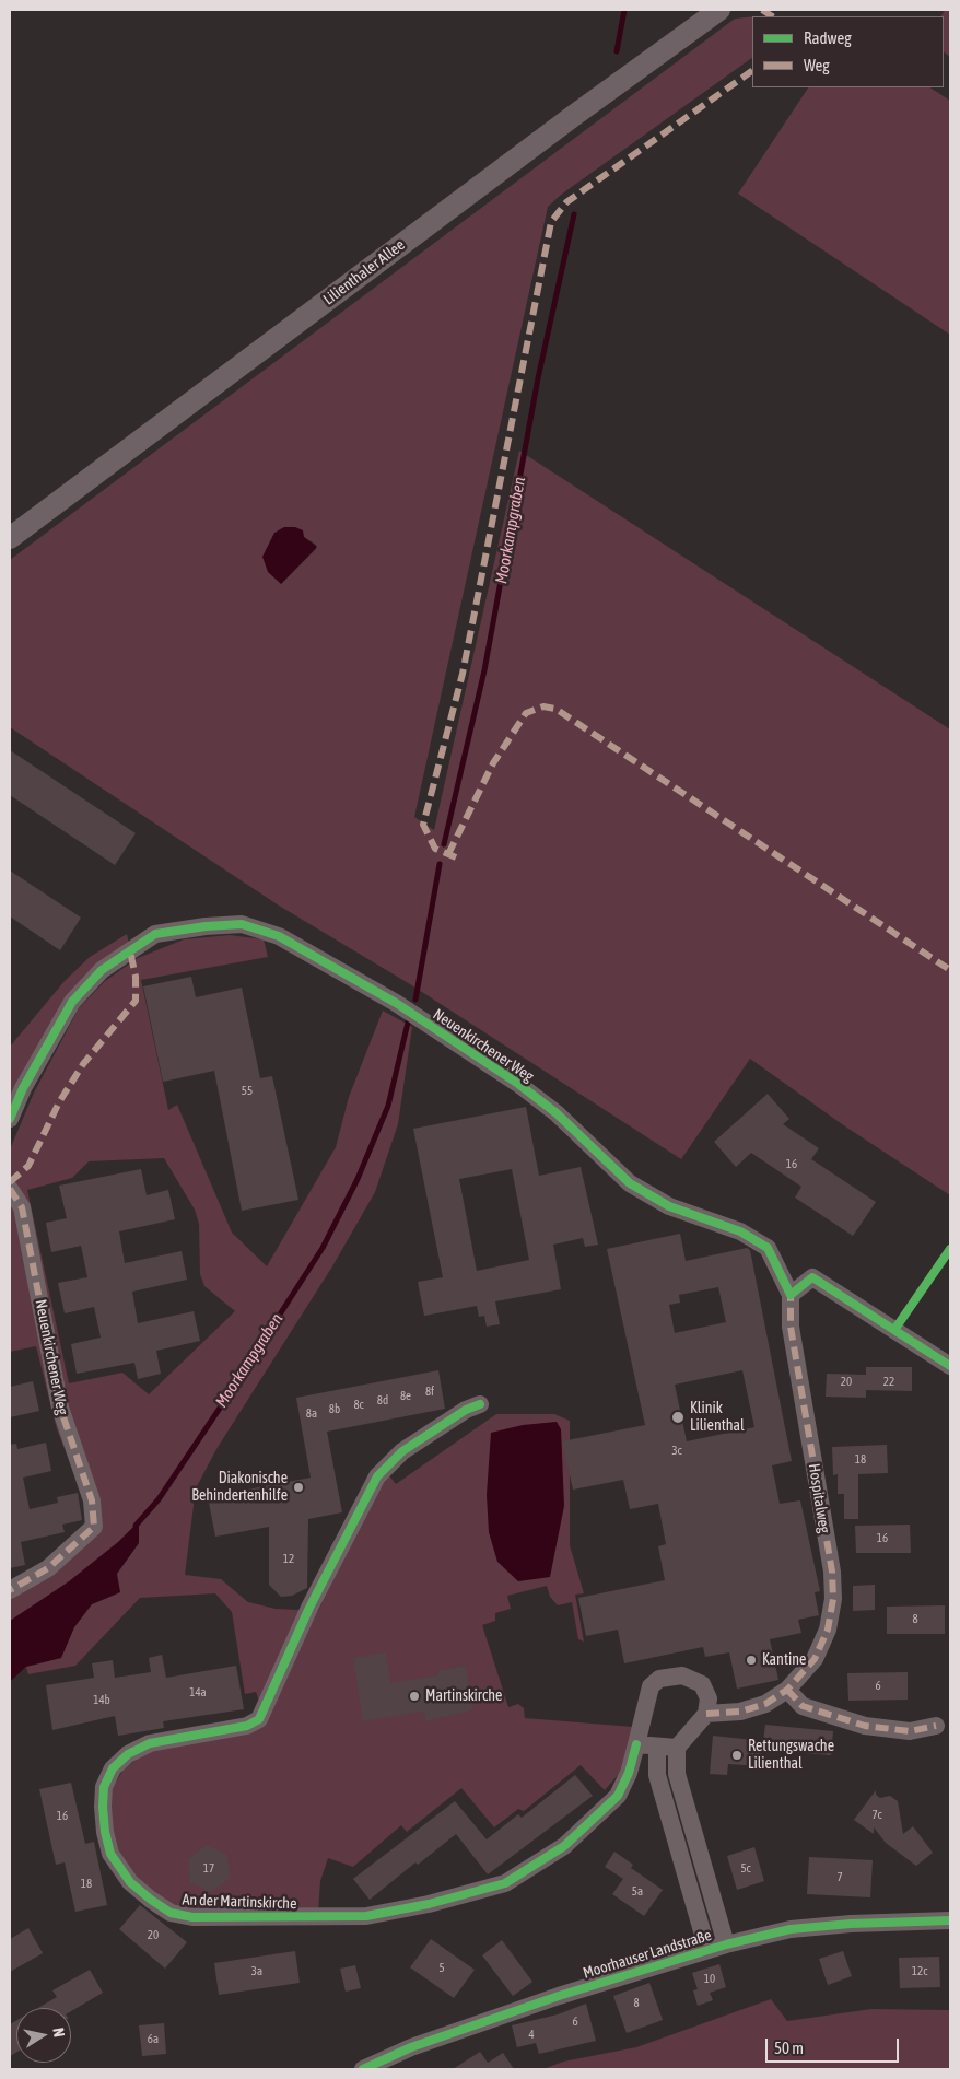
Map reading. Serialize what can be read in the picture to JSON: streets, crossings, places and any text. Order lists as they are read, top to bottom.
{
  "streets": {
    "main road": ["Lilienthaler Allee"],
    "street": [
      "Neuenkirchener Weg",
      "Hospitalweg",
      "An der Martinskirche",
      "Moorhauser Landstraße"
    ]
  },
  "crossings": [
    ["Neuenkirchener Weg", "Hospitalweg"],
    ["Hospitalweg", "An der Martinskirche"]
  ],
  "water": ["Moorkampgraben"],
  "places": [
    "Klinik Lilienthal",
    "Diakonische Behindertenhilfe",
    "Kantine",
    "Martinskirche",
    "Rettungswache Lilienthal"
  ],
  "house_numbers": [
    "55",
    "16",
    "20",
    "22",
    "8f",
    "8e",
    "8d",
    "8c",
    "8b",
    "8a",
    "3c",
    "18",
    "16",
    "12",
    "8",
    "6",
    "14a",
    "14b",
    "7c",
    "16",
    "17",
    "5c",
    "7",
    "18",
    "5a",
    "20",
    "5",
    "3a",
    "12c",
    "10",
    "8",
    "6",
    "4",
    "6a"
  ],
  "legend": ["Radweg", "Weg"],
  "scale_bar": "50 m",
  "north": "right"
}
